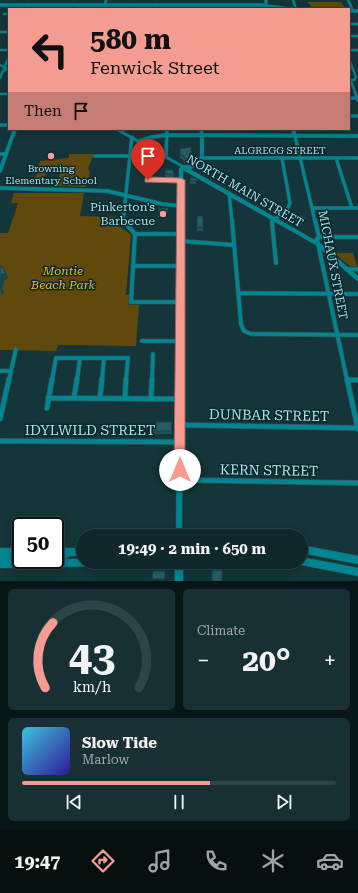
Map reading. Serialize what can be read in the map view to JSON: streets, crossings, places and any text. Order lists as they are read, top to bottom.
{
  "streets": {
    "main road": ["NORTH MAIN STREET"],
    "street": [
      "ALGREGG STREET",
      "MICHAUX STREET",
      "DUNBAR STREET",
      "IDYLWILD STREET",
      "KERN STREET"
    ]
  },
  "crossings": [
    ["ALGREGG STREET", "MICHAUX STREET"],
    ["NORTH MAIN STREET", "MICHAUX STREET"],
    ["MICHAUX STREET", "DUNBAR STREET"]
  ],
  "parks": ["Montie Beach Park"],
  "places": ["Browning Elementary School", "Pinkerton's Barbecue"],
  "page": {
    "turn": ["580 m", "Fenwick Street"],
    "then": "Then",
    "limit": "50",
    "trip": "19:49 · 2 min · 650 m",
    "tile": "Climate",
    "heat": ["−", "20°", "+"],
    "song": ["Slow Tide", "Marlow"],
    "tabs": "19:47",
    "gauge": ["43", "km/h"]
  }
}
